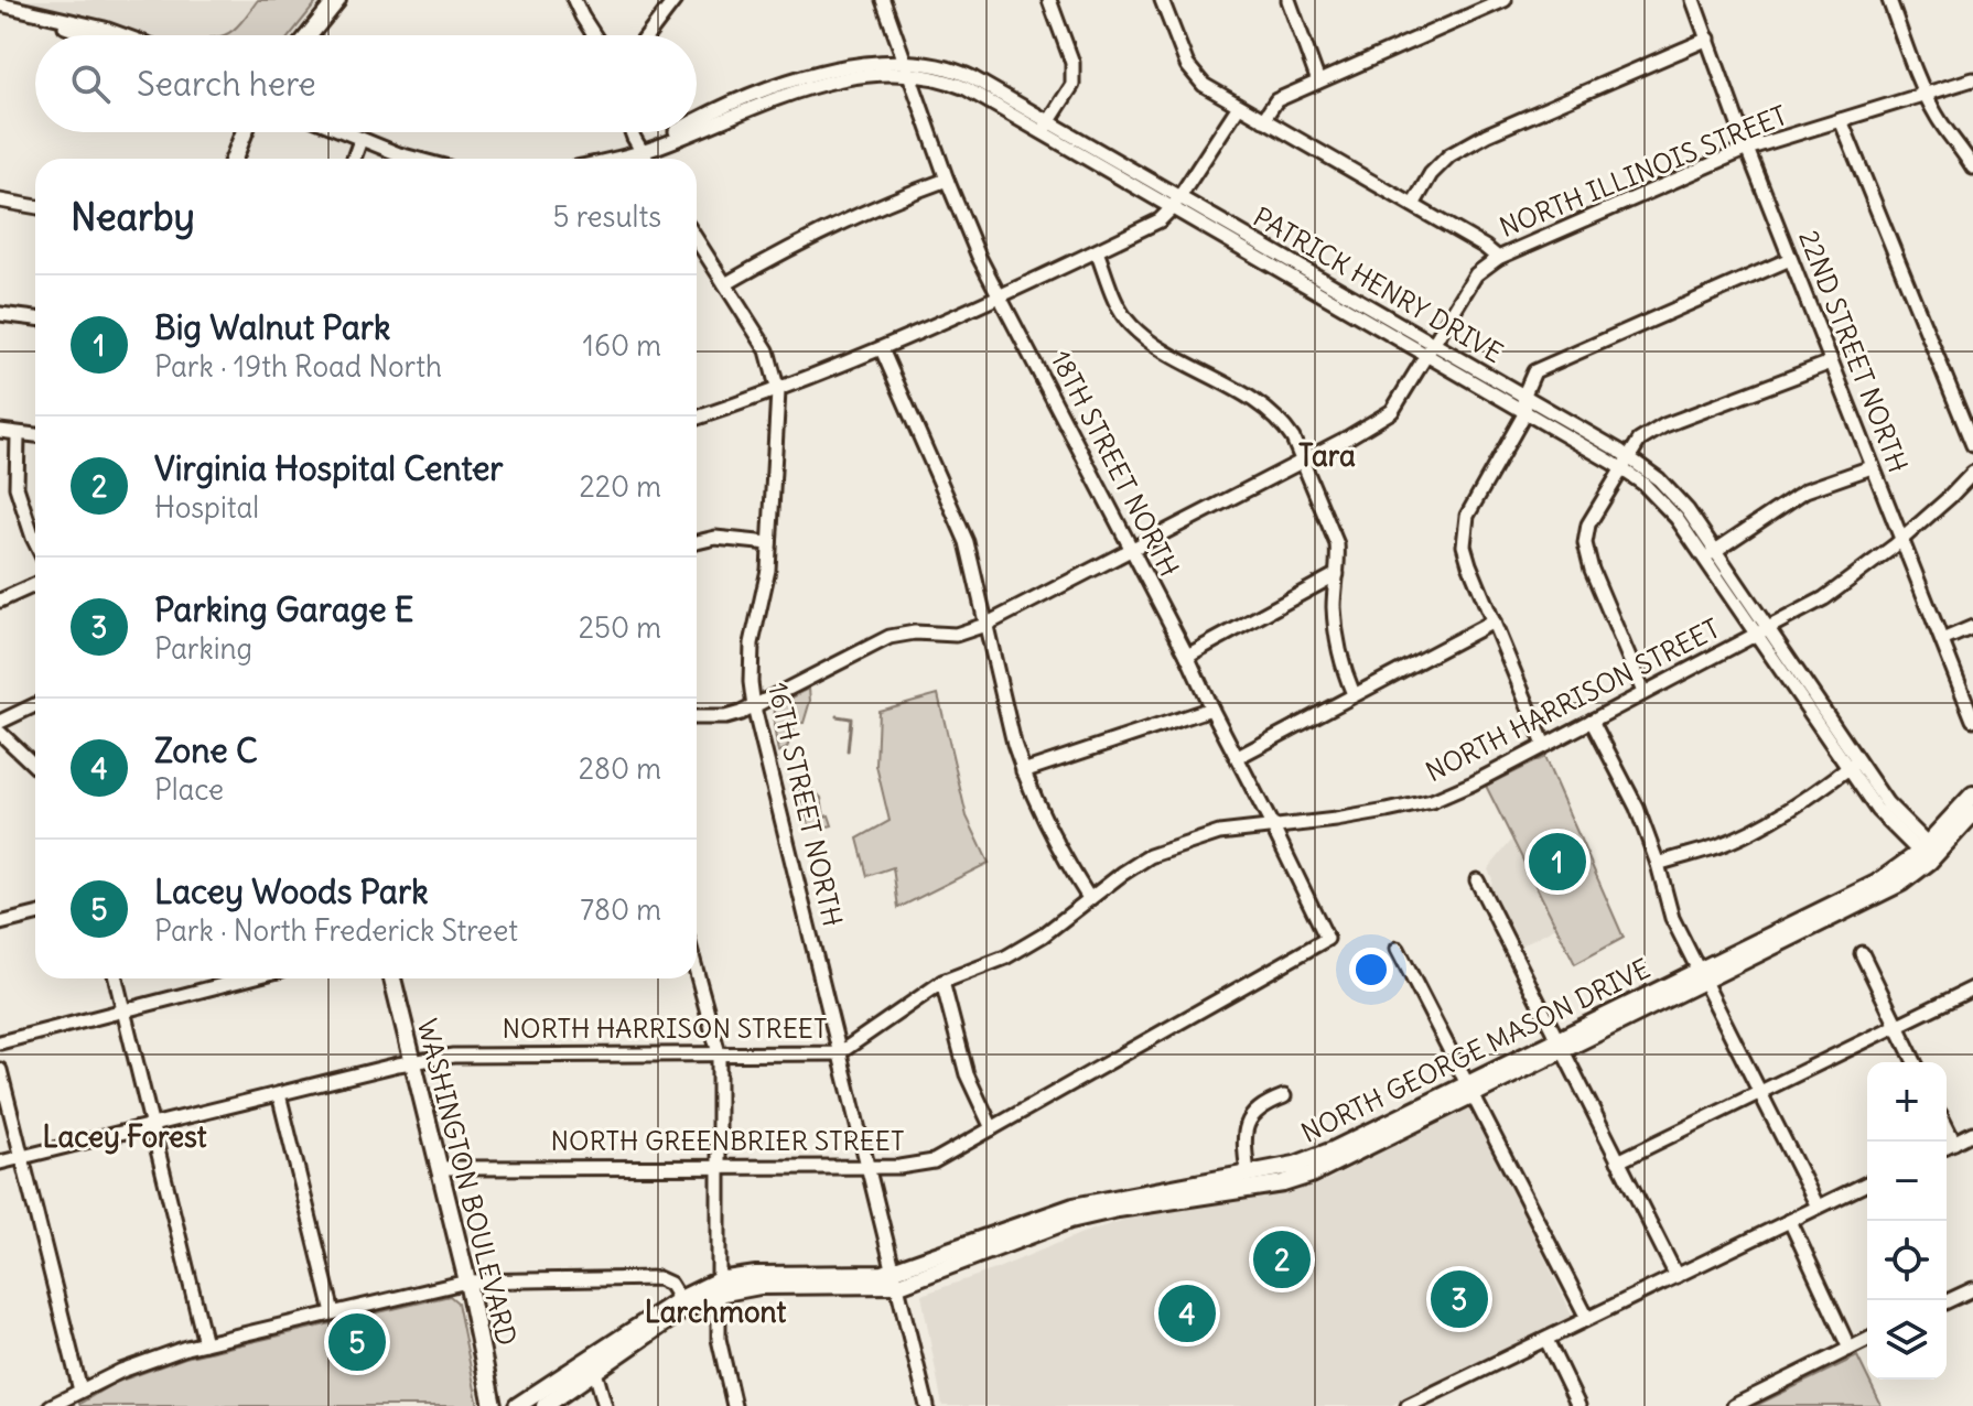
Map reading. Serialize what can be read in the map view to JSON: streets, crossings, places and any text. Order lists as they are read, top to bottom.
{
  "streets": {
    "main road": ["NORTH GEORGE MASON DRIVE", "WASHINGTON BOULEVARD"],
    "street": [
      "NORTH ILLINOIS STREET",
      "PATRICK HENRY DRIVE",
      "22ND STREET NORTH",
      "18TH STREET NORTH",
      "NORTH HARRISON STREET",
      "16TH STREET NORTH",
      "NORTH GREENBRIER STREET"
    ]
  },
  "crossings": [
    ["NORTH ILLINOIS STREET", "PATRICK HENRY DRIVE"],
    ["NORTH ILLINOIS STREET", "22ND STREET NORTH"],
    ["NORTH ILLINOIS STREET", "18TH STREET NORTH"],
    ["NORTH ILLINOIS STREET", "16TH STREET NORTH"],
    ["PATRICK HENRY DRIVE", "18TH STREET NORTH"],
    ["PATRICK HENRY DRIVE", "NORTH HARRISON STREET"],
    ["PATRICK HENRY DRIVE", "NORTH GEORGE MASON DRIVE"],
    ["22ND STREET NORTH", "NORTH HARRISON STREET"],
    ["18TH STREET NORTH", "NORTH HARRISON STREET"],
    ["18TH STREET NORTH", "NORTH GREENBRIER STREET"],
    ["NORTH HARRISON STREET", "16TH STREET NORTH"],
    ["NORTH HARRISON STREET", "WASHINGTON BOULEVARD"],
    ["16TH STREET NORTH", "NORTH GEORGE MASON DRIVE"],
    ["16TH STREET NORTH", "NORTH GREENBRIER STREET"],
    ["NORTH GREENBRIER STREET", "WASHINGTON BOULEVARD"]
  ],
  "districts": ["Tara", "Lacey Forest", "Larchmont"],
  "page": {
    "search": "Search here",
    "heading": ["Nearby", "5 results"],
    "list": [
      {
        "mark": "1",
        "name": "Big Walnut Park",
        "note": "Park · 19th Road North",
        "value": "160 m"
      },
      {
        "mark": "2",
        "name": "Virginia Hospital Center",
        "note": "Hospital",
        "value": "220 m"
      },
      {
        "mark": "3",
        "name": "Parking Garage E",
        "note": "Parking",
        "value": "250 m"
      },
      {
        "mark": "4",
        "name": "Zone C",
        "note": "Place",
        "value": "280 m"
      },
      {
        "mark": "5",
        "name": "Lacey Woods Park",
        "note": "Park · North Frederick Street",
        "value": "780 m"
      }
    ],
    "pins": [
      "1",
      "2",
      "3",
      "4",
      "5"
    ],
    "map_buttons": ["+", "−"]
  }
}
